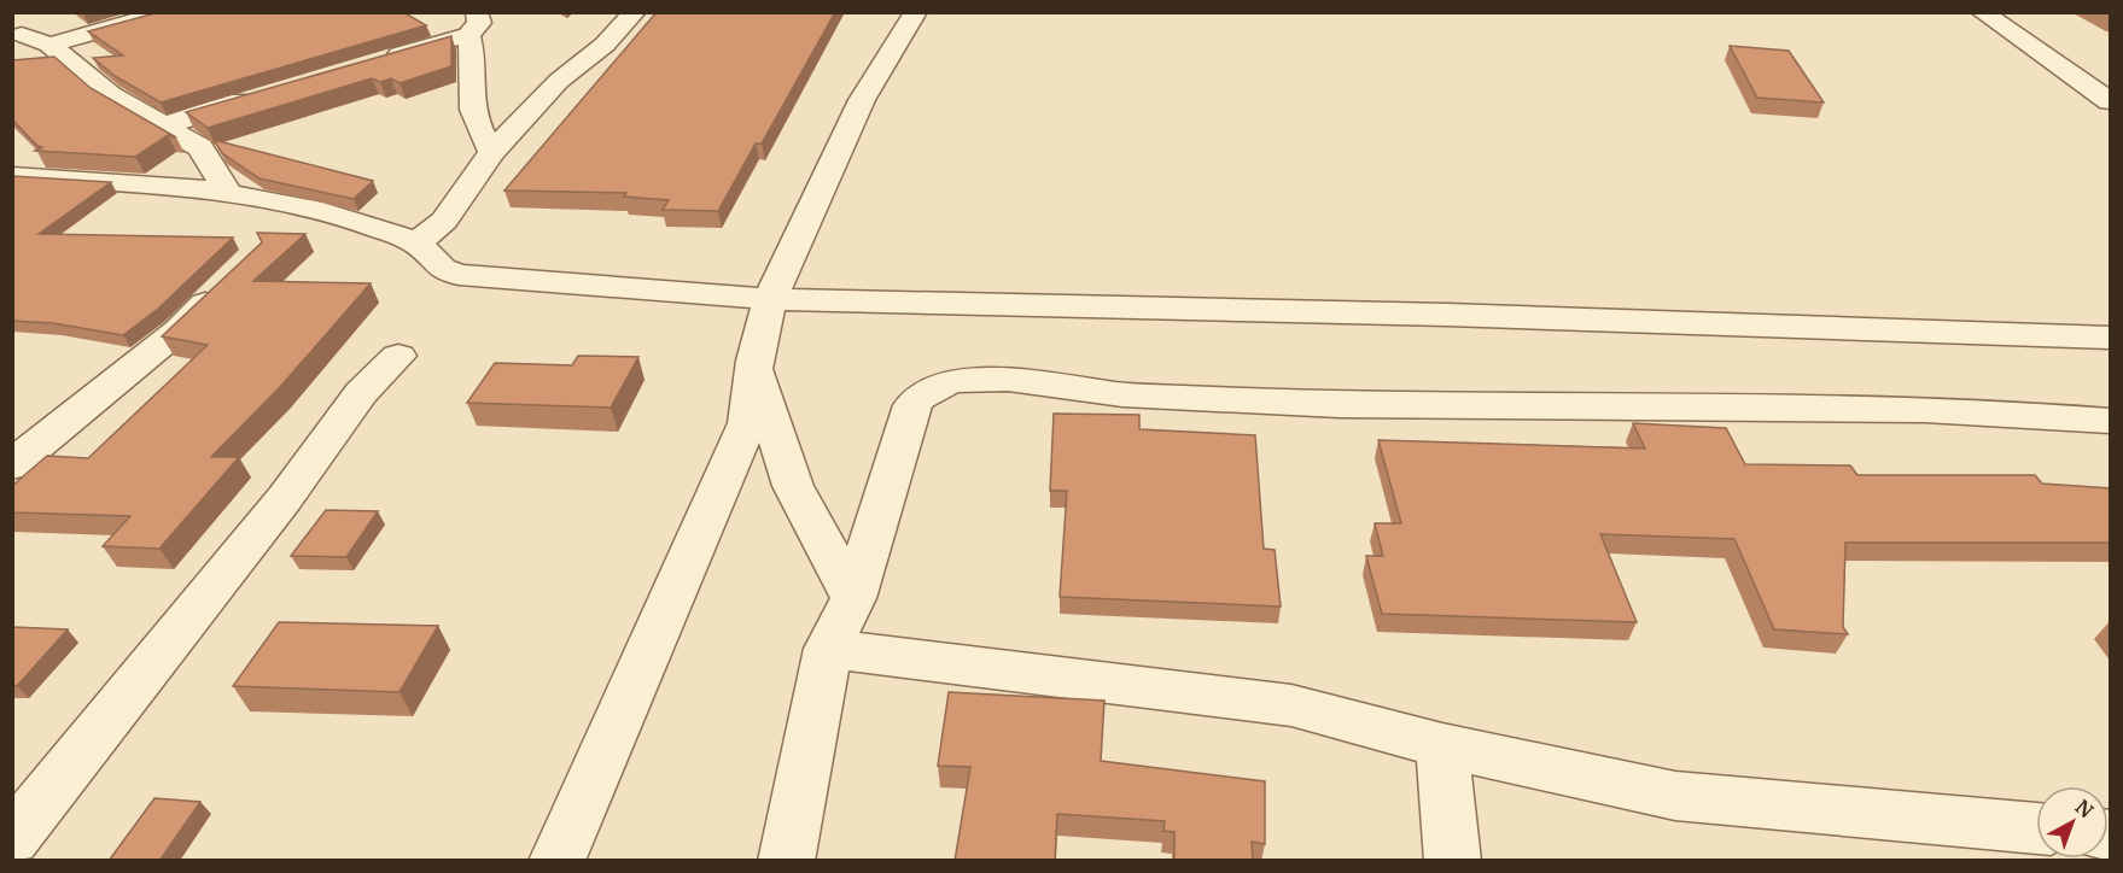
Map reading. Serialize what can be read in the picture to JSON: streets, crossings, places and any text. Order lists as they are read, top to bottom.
{
  "north": "top right"
}
